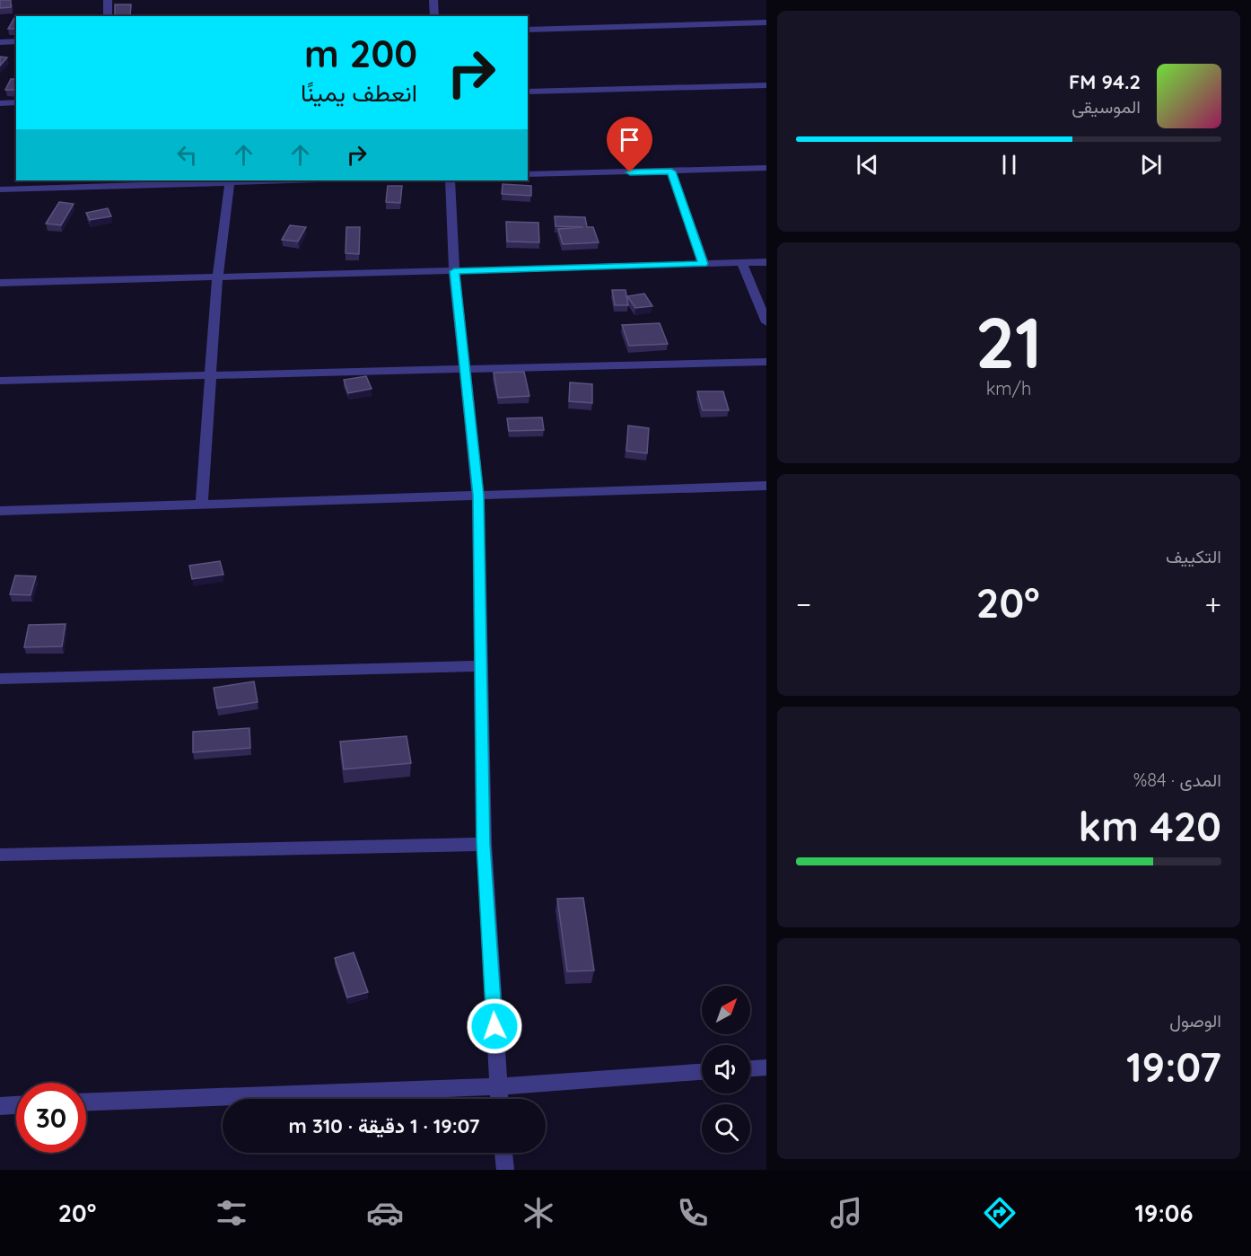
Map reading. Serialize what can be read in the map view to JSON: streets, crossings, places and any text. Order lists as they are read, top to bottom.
{
  "north": "top right",
  "page": {
    "turn": ["200 m", "انعطف يمينًا"],
    "song": ["94.2 FM", "الموسيقى"],
    "tile": [
      ["21", "km/h"],
      "التكييف",
      ["المدى · 84%", "420 km"],
      ["الوصول", "19:07"]
    ],
    "heat": ["−", "20°", "+"],
    "limit": "30",
    "trip": "19:07 · 1 دقيقة · 310 m",
    "tabs": ["19:06", "20°"]
  }
}
